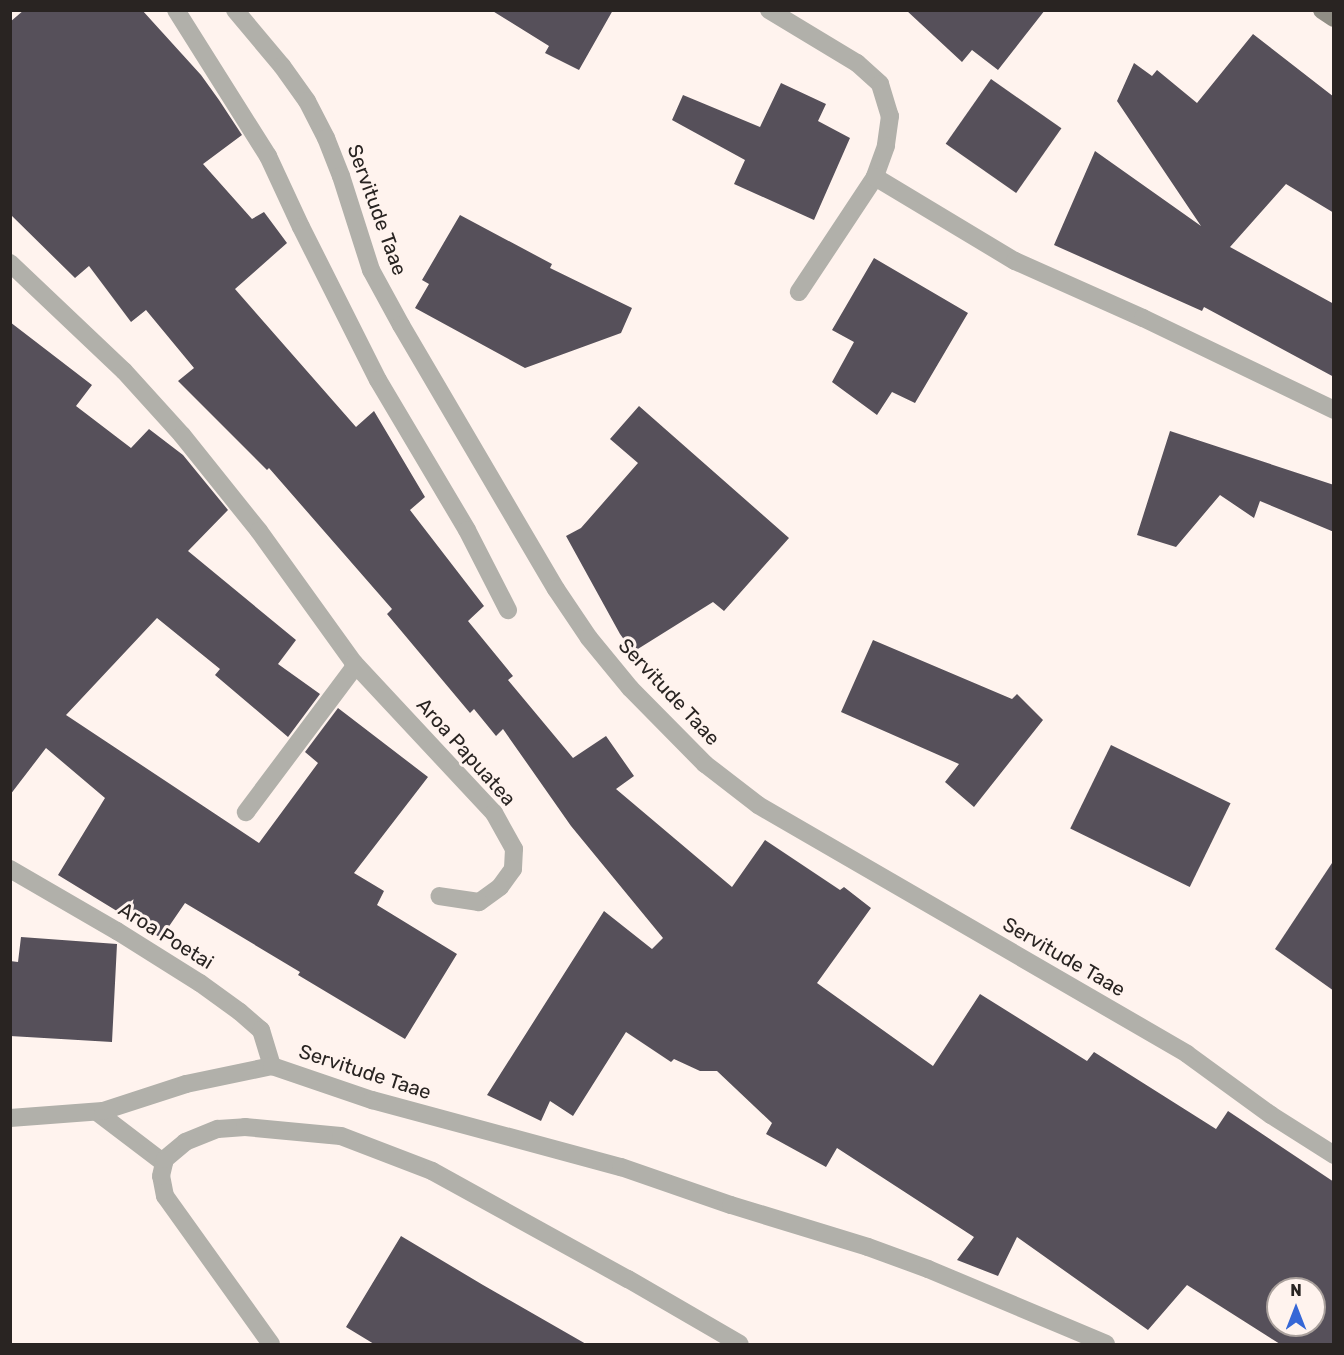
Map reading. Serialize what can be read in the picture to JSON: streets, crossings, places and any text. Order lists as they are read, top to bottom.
{
  "streets": {
    "street": ["Servitude Taae", "Aroa Papuatea", "Aroa Poetai"]
  },
  "crossings": [
    ["Servitude Taae", "Aroa Poetai"]
  ],
  "north": "top"
}
